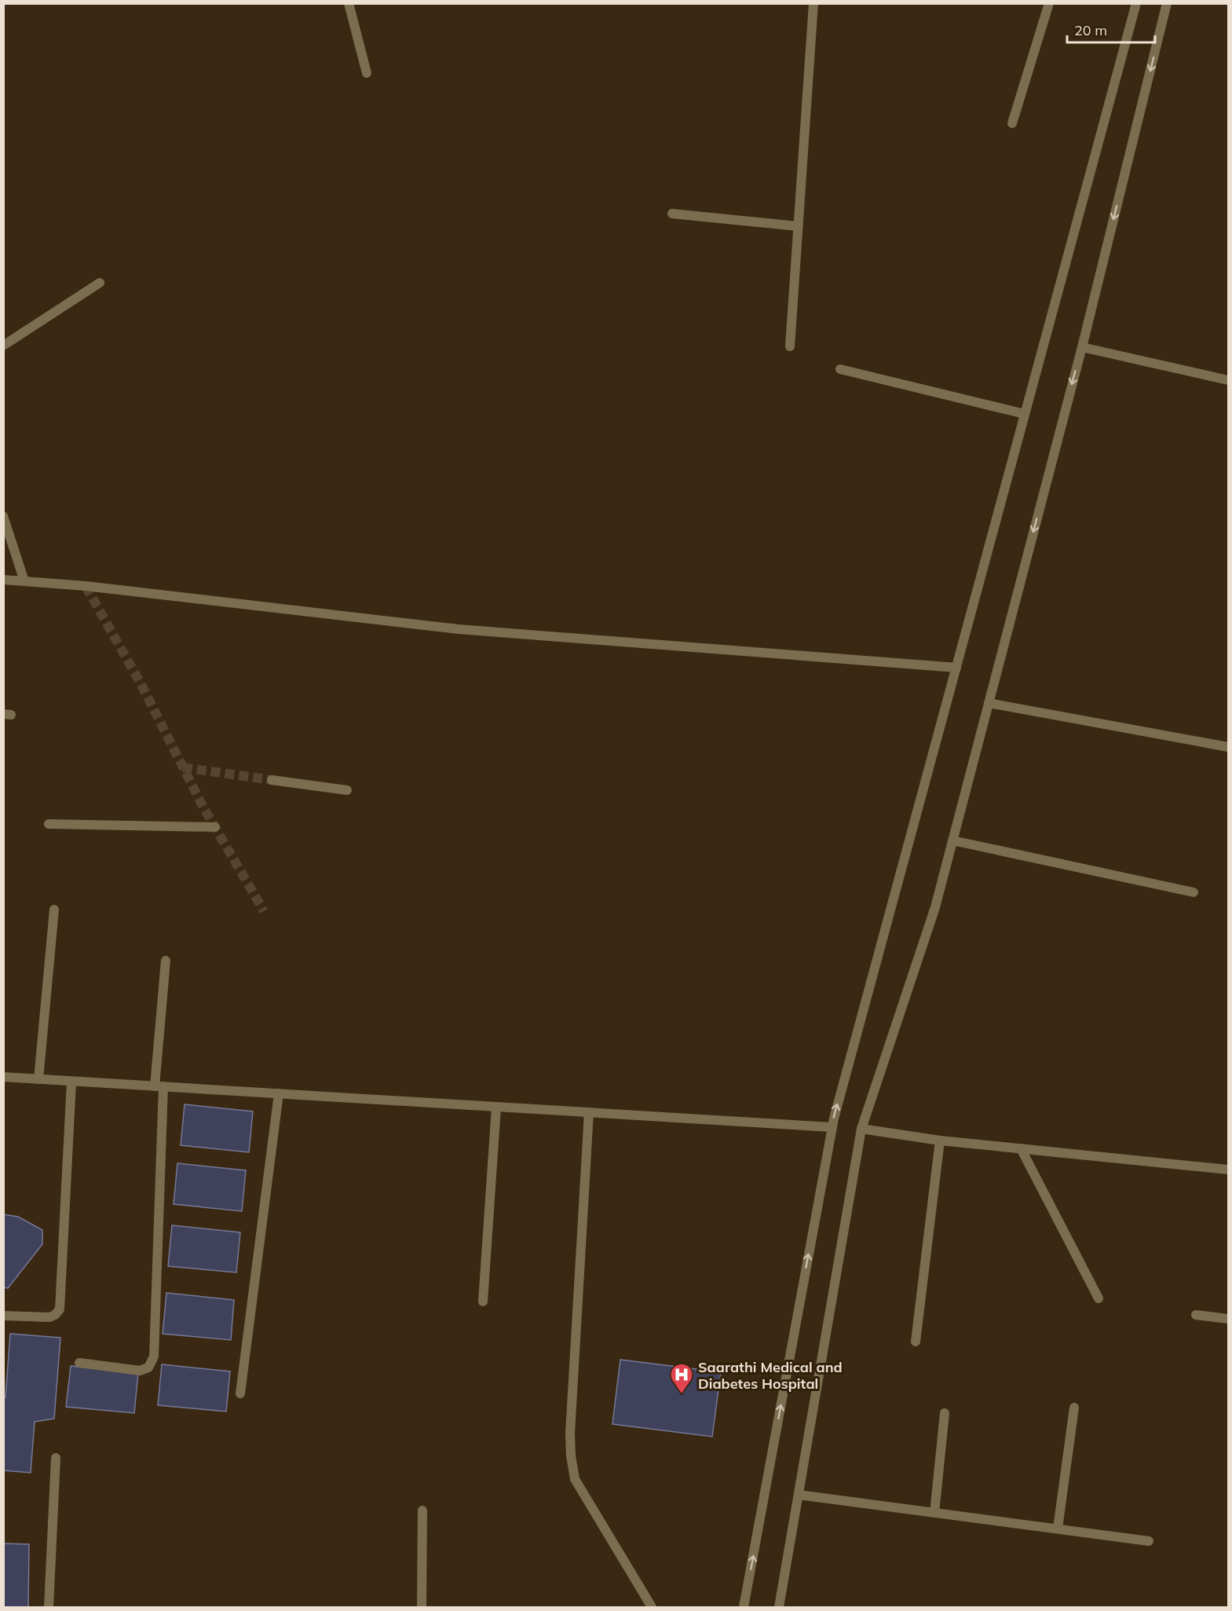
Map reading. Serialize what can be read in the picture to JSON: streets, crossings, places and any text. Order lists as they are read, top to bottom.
{
  "places": {
    "hospital": ["Saarathi Medical and Diabetes Hospital"]
  },
  "scale_bar": "20 m"
}
